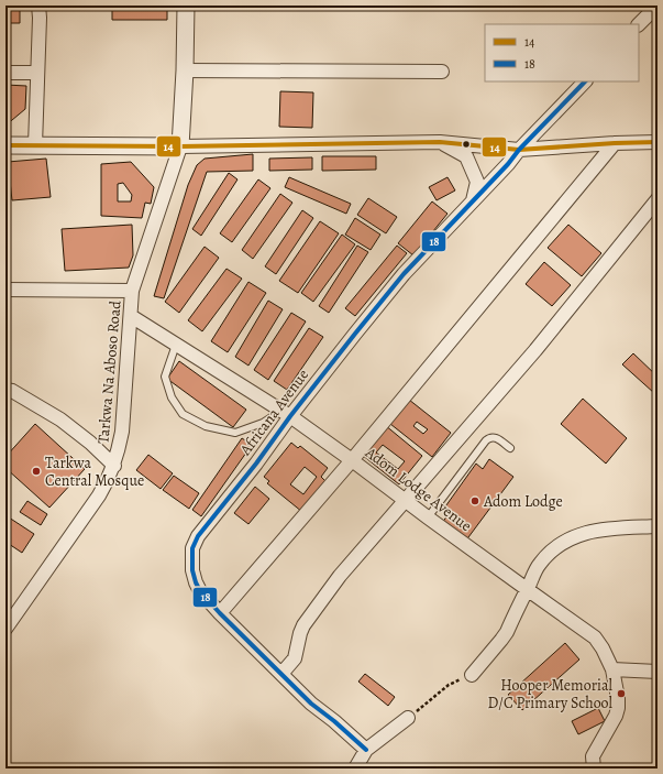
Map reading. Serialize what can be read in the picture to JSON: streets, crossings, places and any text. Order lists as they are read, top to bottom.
{
  "streets": {
    "street": ["Tarkwa Na Aboso Road", "Africana Avenue", "Adom Lodge Avenue"]
  },
  "crossings": [
    ["Tarkwa Na Aboso Road", "Adom Lodge Avenue"],
    ["Africana Avenue", "Adom Lodge Avenue"]
  ],
  "places": ["Tarkwa Central Mosque", "Adom Lodge", "Hooper Memorial D/C Primary School"],
  "lines": ["transit line 18", "transit line 14"],
  "legend": ["14", "18"]
}
